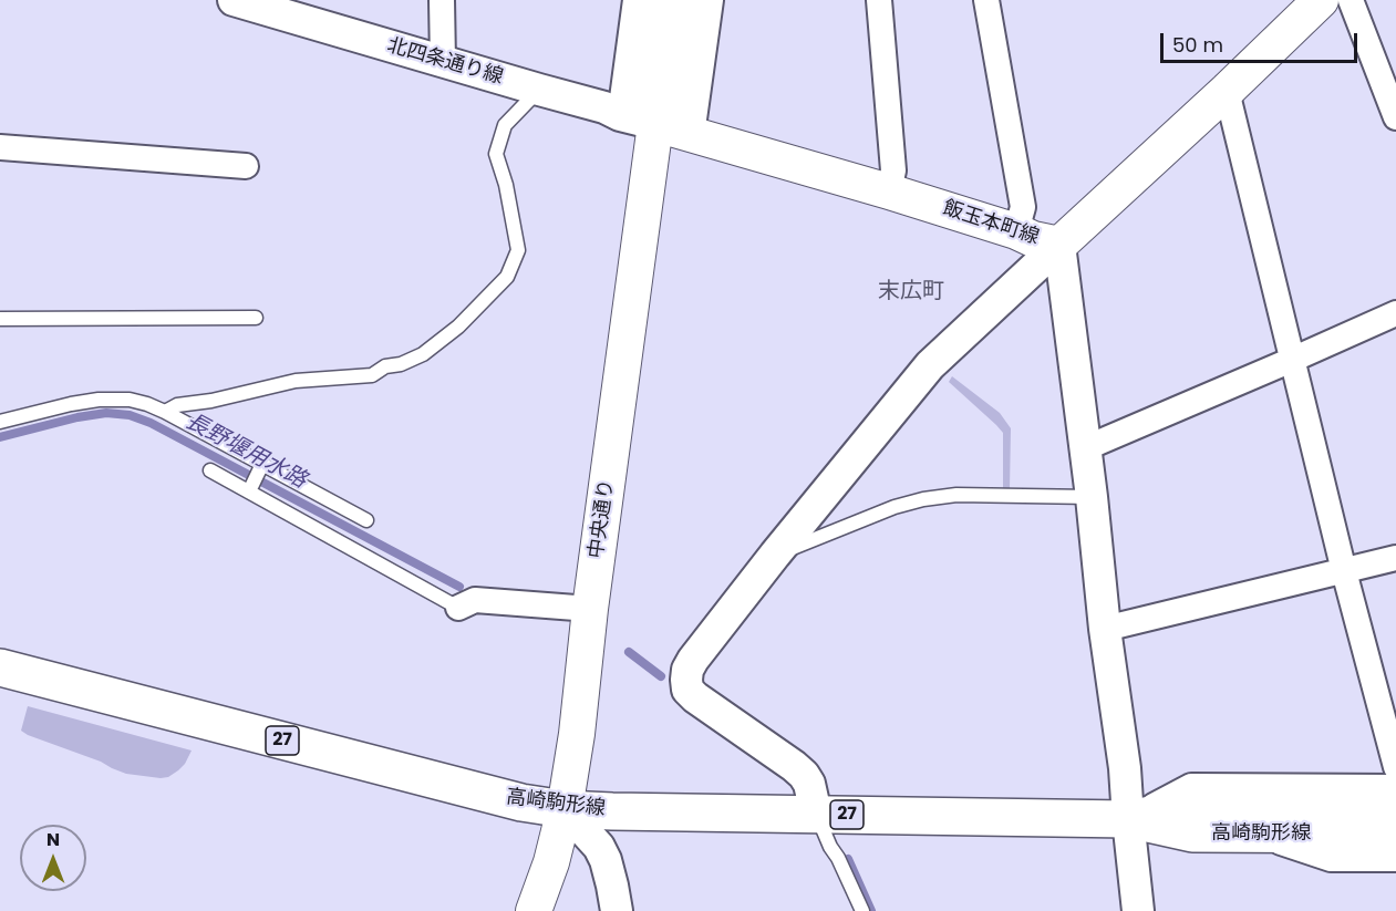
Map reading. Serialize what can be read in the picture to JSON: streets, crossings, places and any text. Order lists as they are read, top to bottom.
{
  "streets": {
    "main road": [
      "飯玉本町線",
      "中央通り",
      "27",
      "高崎駒形線"
    ],
    "street": ["北四条通り線"]
  },
  "crossings": [
    ["北四条通り線", "飯玉本町線"],
    ["北四条通り線", "中央通り"],
    ["飯玉本町線", "中央通り"],
    ["中央通り", "高崎駒形線"]
  ],
  "districts": ["末広町"],
  "water": ["長野堰用水路"],
  "scale_bar": "50 m",
  "north": "top"
}
